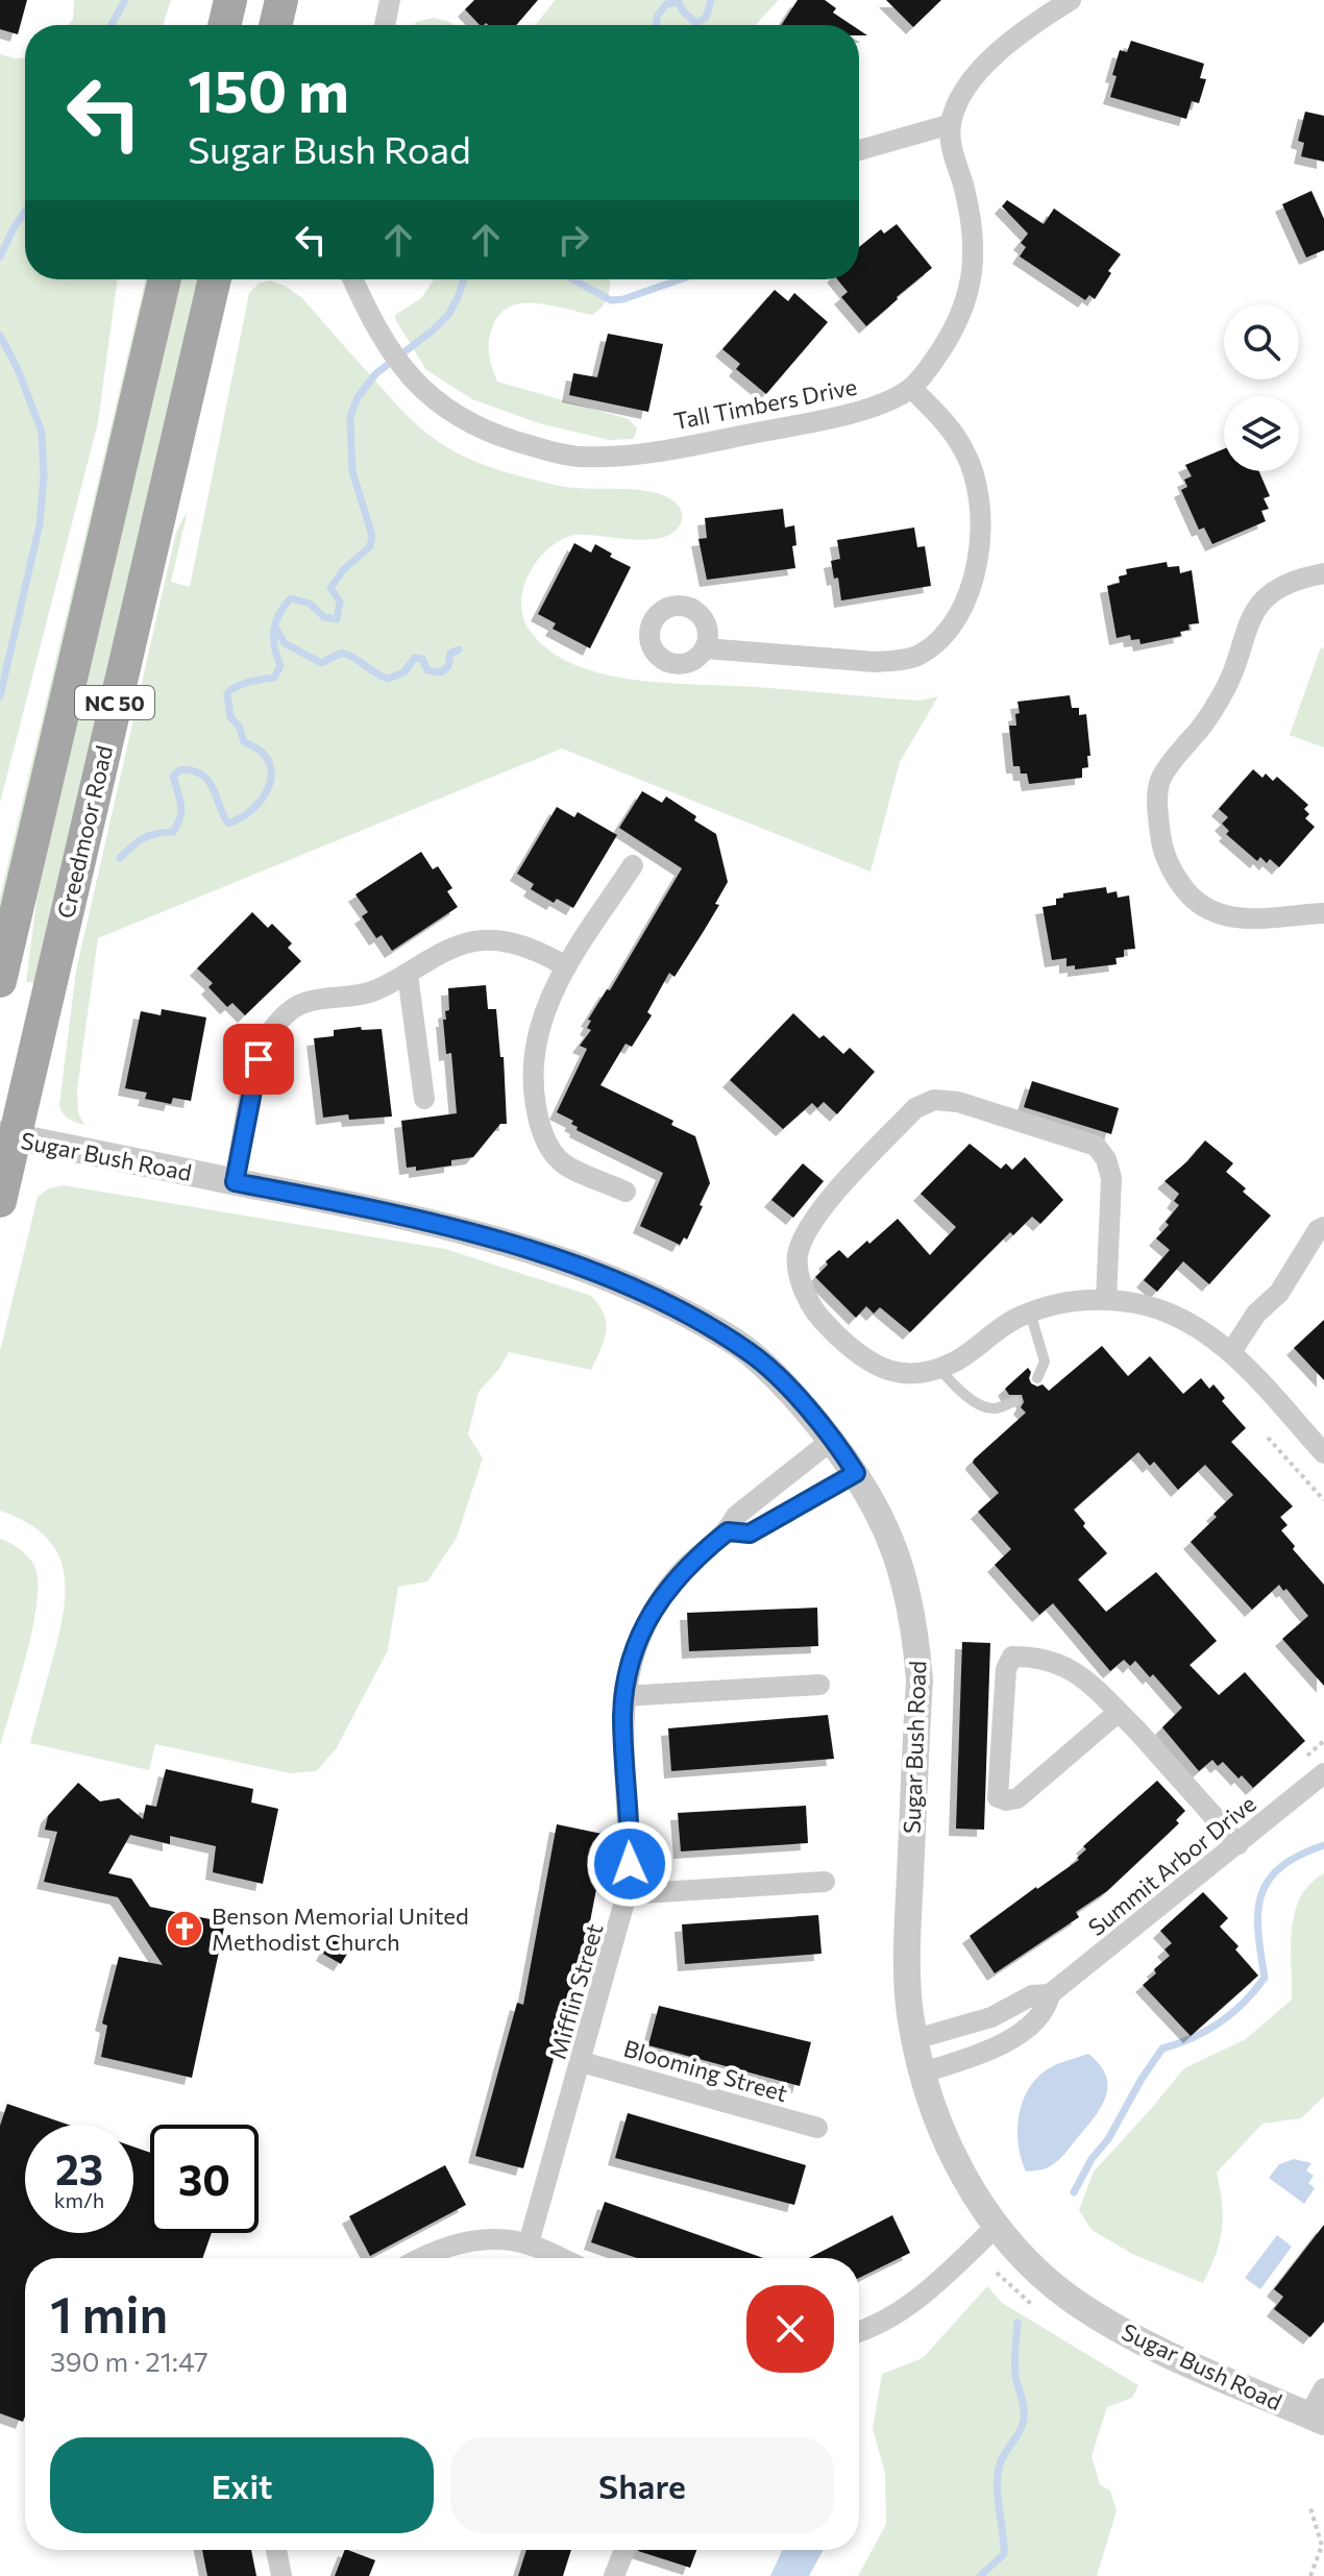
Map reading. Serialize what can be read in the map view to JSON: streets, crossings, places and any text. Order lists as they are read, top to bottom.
{
  "streets": {
    "main road": ["NC 50", "Creedmoor Road"],
    "street": [
      "Tall Timbers Drive",
      "Sugar Bush Road",
      "Summit Arbor Drive",
      "Mifflin Street",
      "Blooming Street"
    ]
  },
  "crossings": [
    ["Creedmoor Road", "Sugar Bush Road"],
    ["Sugar Bush Road", "Summit Arbor Drive"],
    ["Sugar Bush Road", "Mifflin Street"],
    ["Mifflin Street", "Blooming Street"]
  ],
  "places": {
    "church": ["Benson Memorial United Methodist Church"]
  },
  "page": {
    "turn": ["150 m", "Sugar Bush Road"],
    "speed": "23 km/h",
    "limit": "30",
    "heading": ["1 min", "390 m · 21:47"],
    "buttons": ["Exit", "Share"]
  }
}
